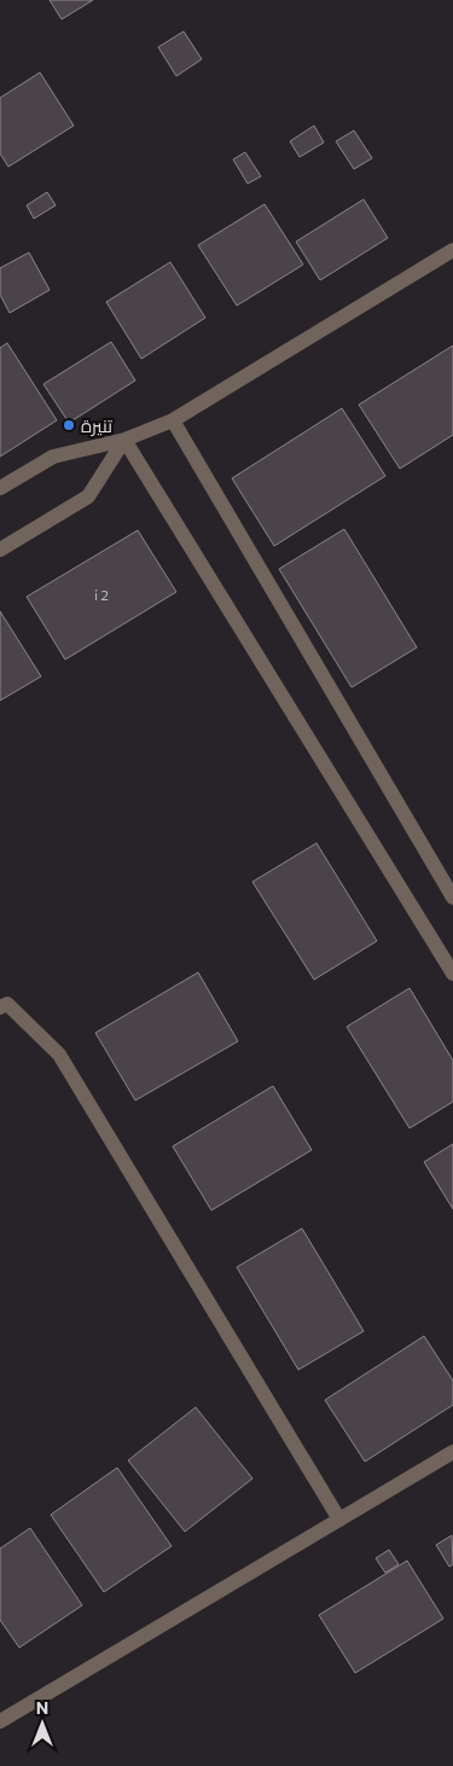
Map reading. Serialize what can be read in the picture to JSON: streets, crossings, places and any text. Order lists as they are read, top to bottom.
{
  "places": ["تنيرة"],
  "house_numbers": ["i 2"],
  "north": "top"
}
